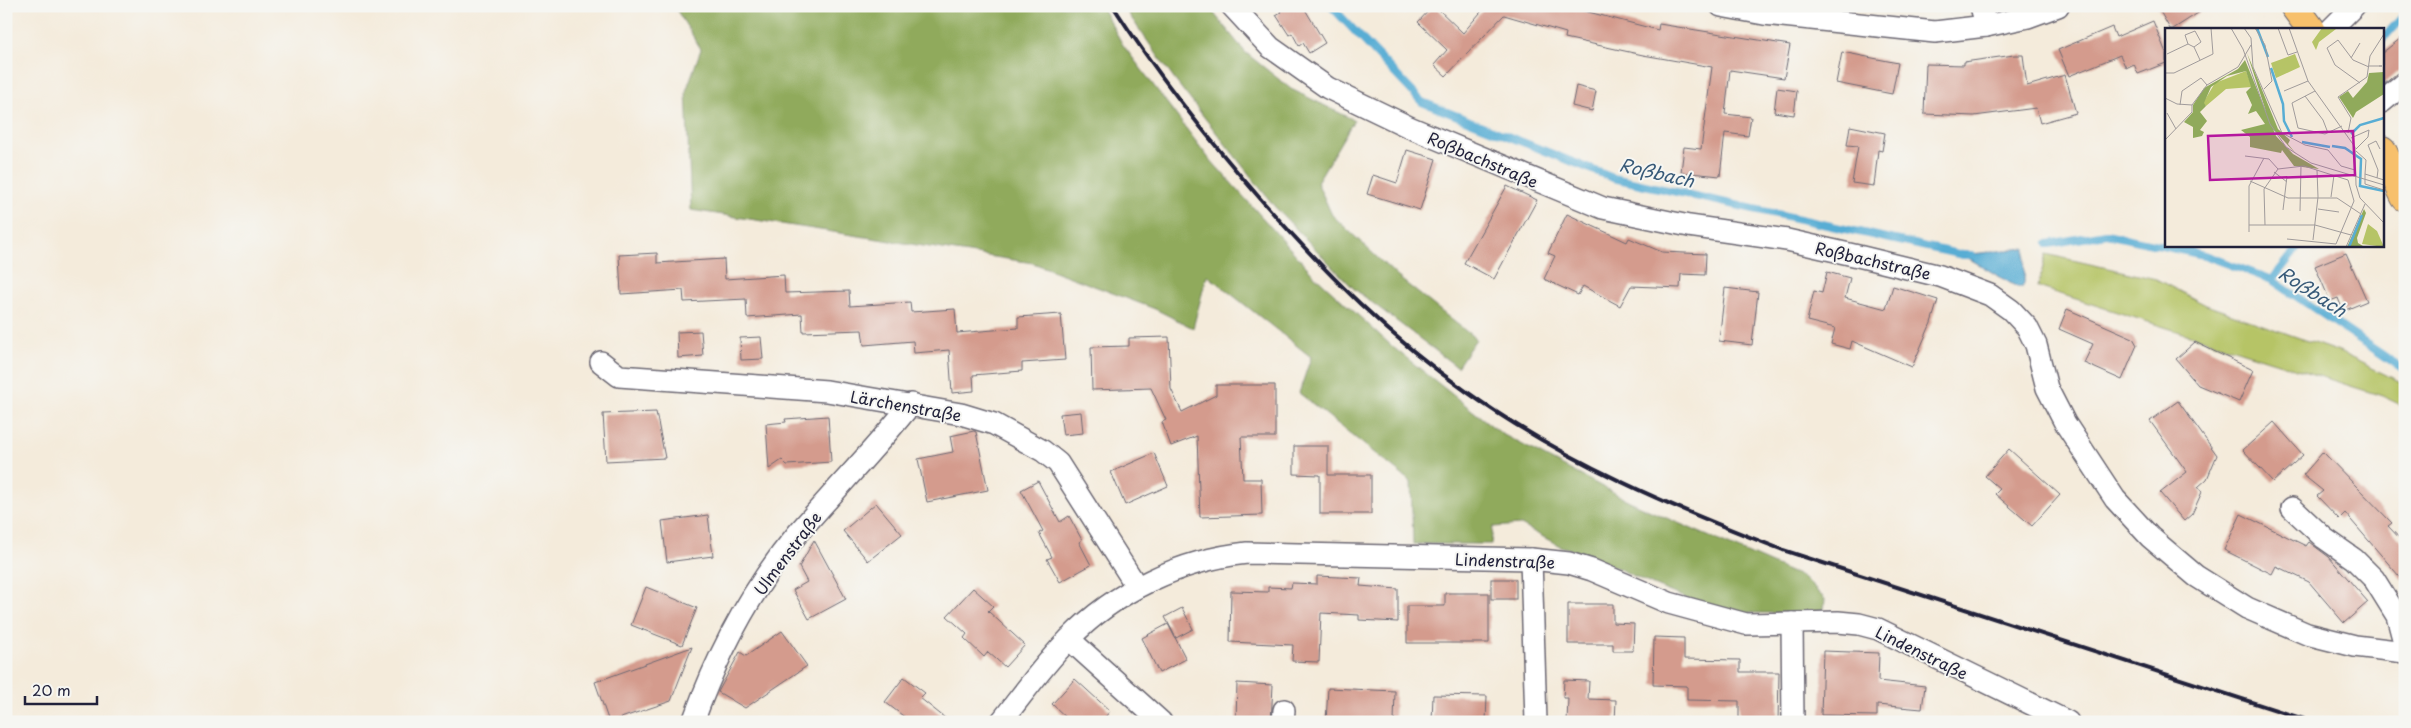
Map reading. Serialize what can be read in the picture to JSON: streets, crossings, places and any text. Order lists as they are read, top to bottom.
{
  "streets": {
    "street": [
      "Roßbachstraße",
      "Lärchenstraße",
      "Ulmenstraße",
      "Lindenstraße"
    ]
  },
  "crossings": [
    ["Lärchenstraße", "Ulmenstraße"],
    ["Lärchenstraße", "Lindenstraße"]
  ],
  "water": ["Roßbach"],
  "scale_bar": "20 m"
}
